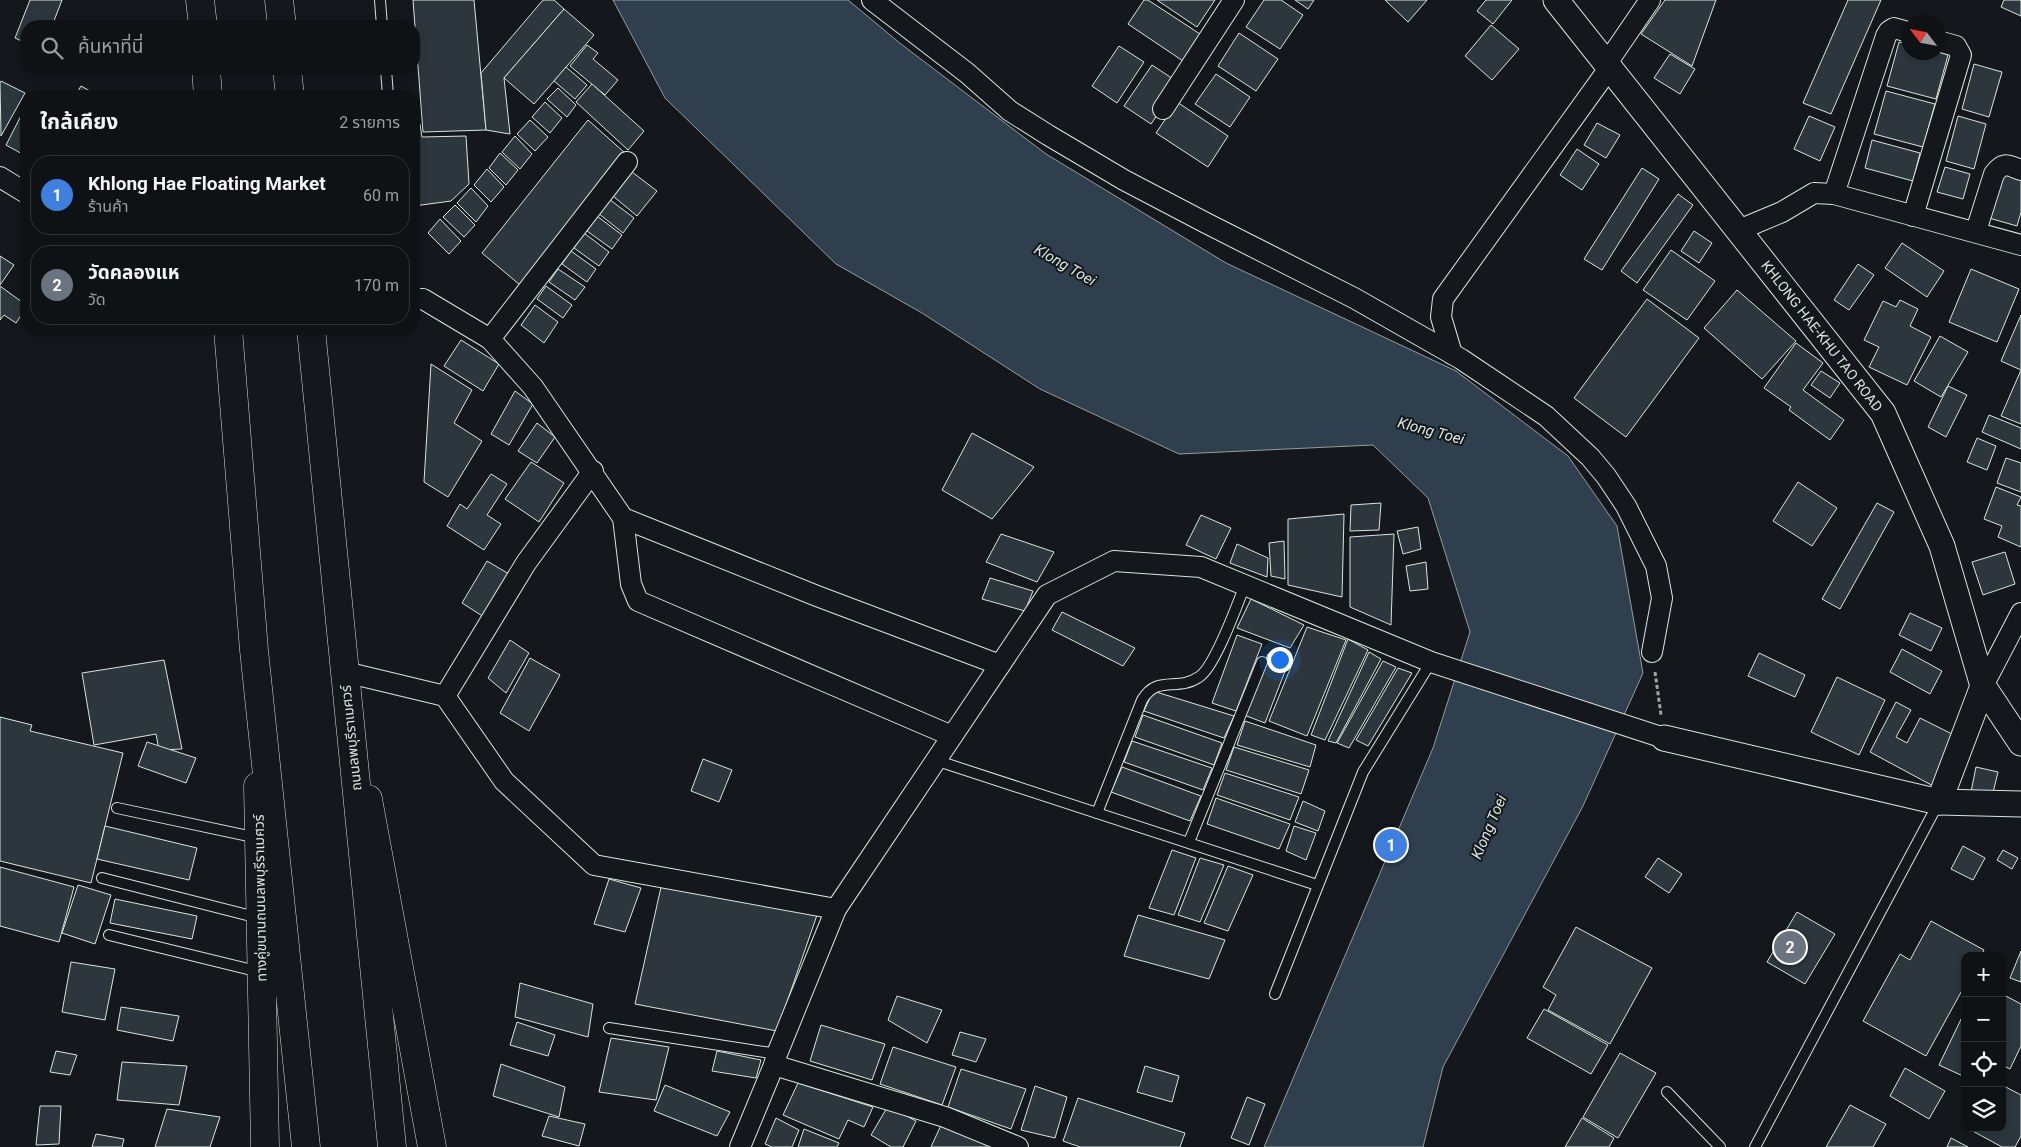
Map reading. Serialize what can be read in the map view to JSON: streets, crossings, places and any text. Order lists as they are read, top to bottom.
{
  "streets": {
    "main road": ["ถนนลพบุรีราเมศวร์", "ทางคู่ขนานถนนลพบุรีราเมศวร์"],
    "street": ["KHLONG HAE-KHU TAO ROAD"]
  },
  "water": ["Klong Toei"],
  "north": "top left",
  "page": {
    "search": "ค้นหาที่นี่",
    "heading": ["ใกล้เคียง", "2 รายการ"],
    "list": [
      {
        "mark": "1",
        "name": "Khlong Hae Floating Market",
        "note": "ร้านค้า",
        "value": "60 m"
      },
      {
        "mark": "2",
        "name": "วัดคลองแห",
        "note": "วัด",
        "value": "170 m"
      }
    ],
    "pins": ["1", "2"],
    "map_buttons": ["+", "−"]
  }
}
